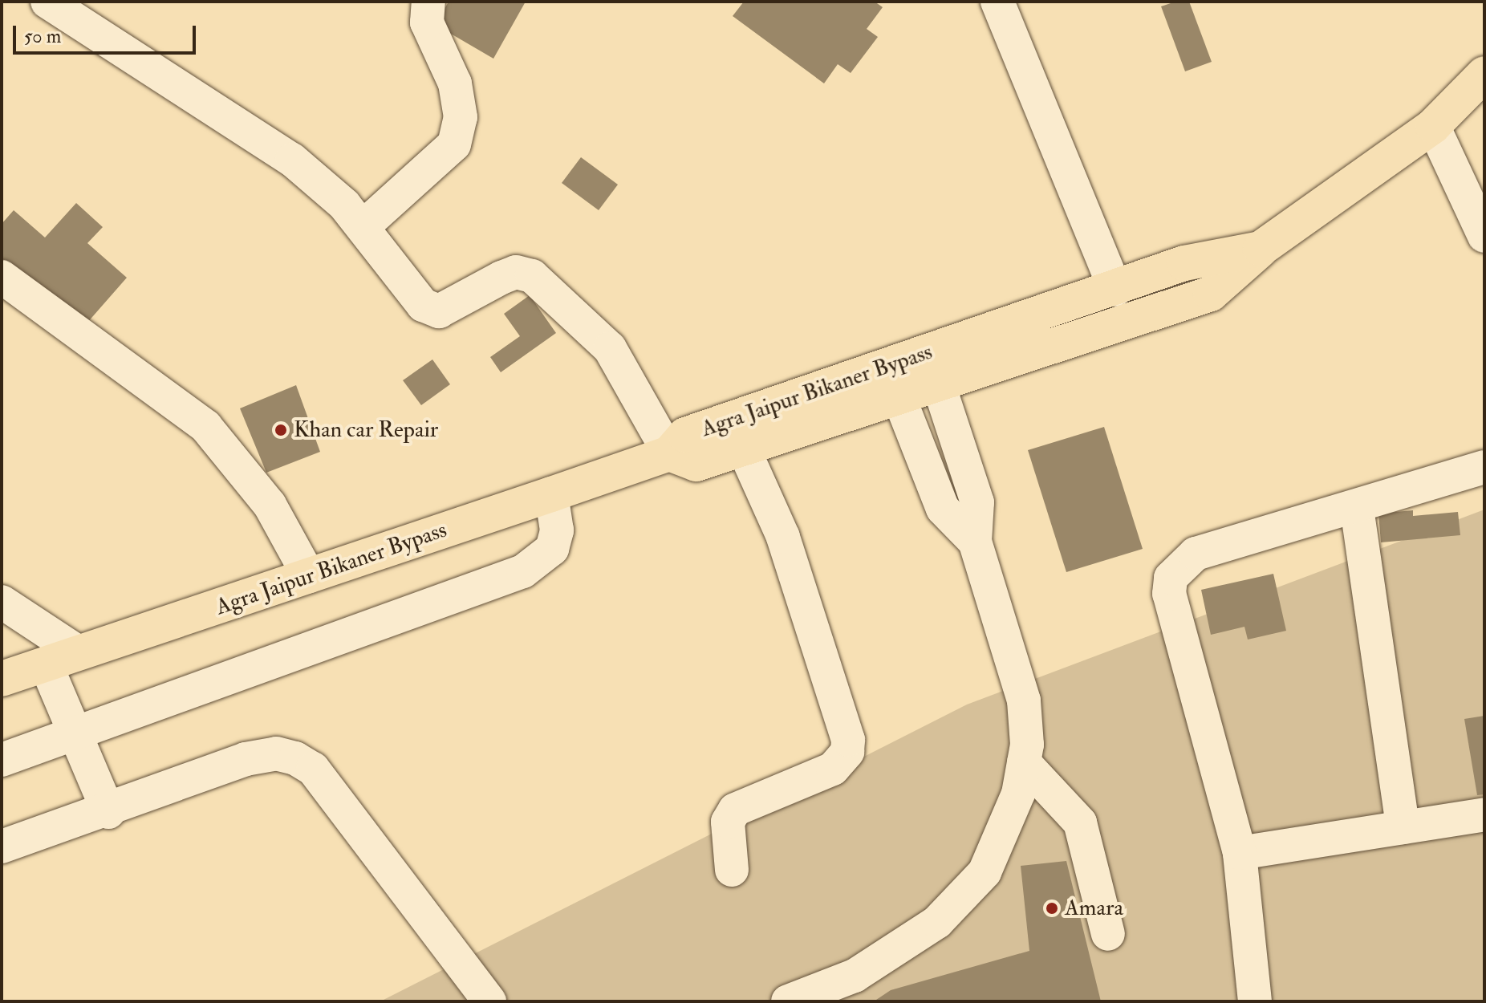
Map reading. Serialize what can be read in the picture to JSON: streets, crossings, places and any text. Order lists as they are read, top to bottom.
{
  "streets": {
    "main road": ["Agra Jaipur Bikaner Bypass"]
  },
  "places": ["Khan car Repair", "Amara"],
  "scale_bar": "50 m"
}
